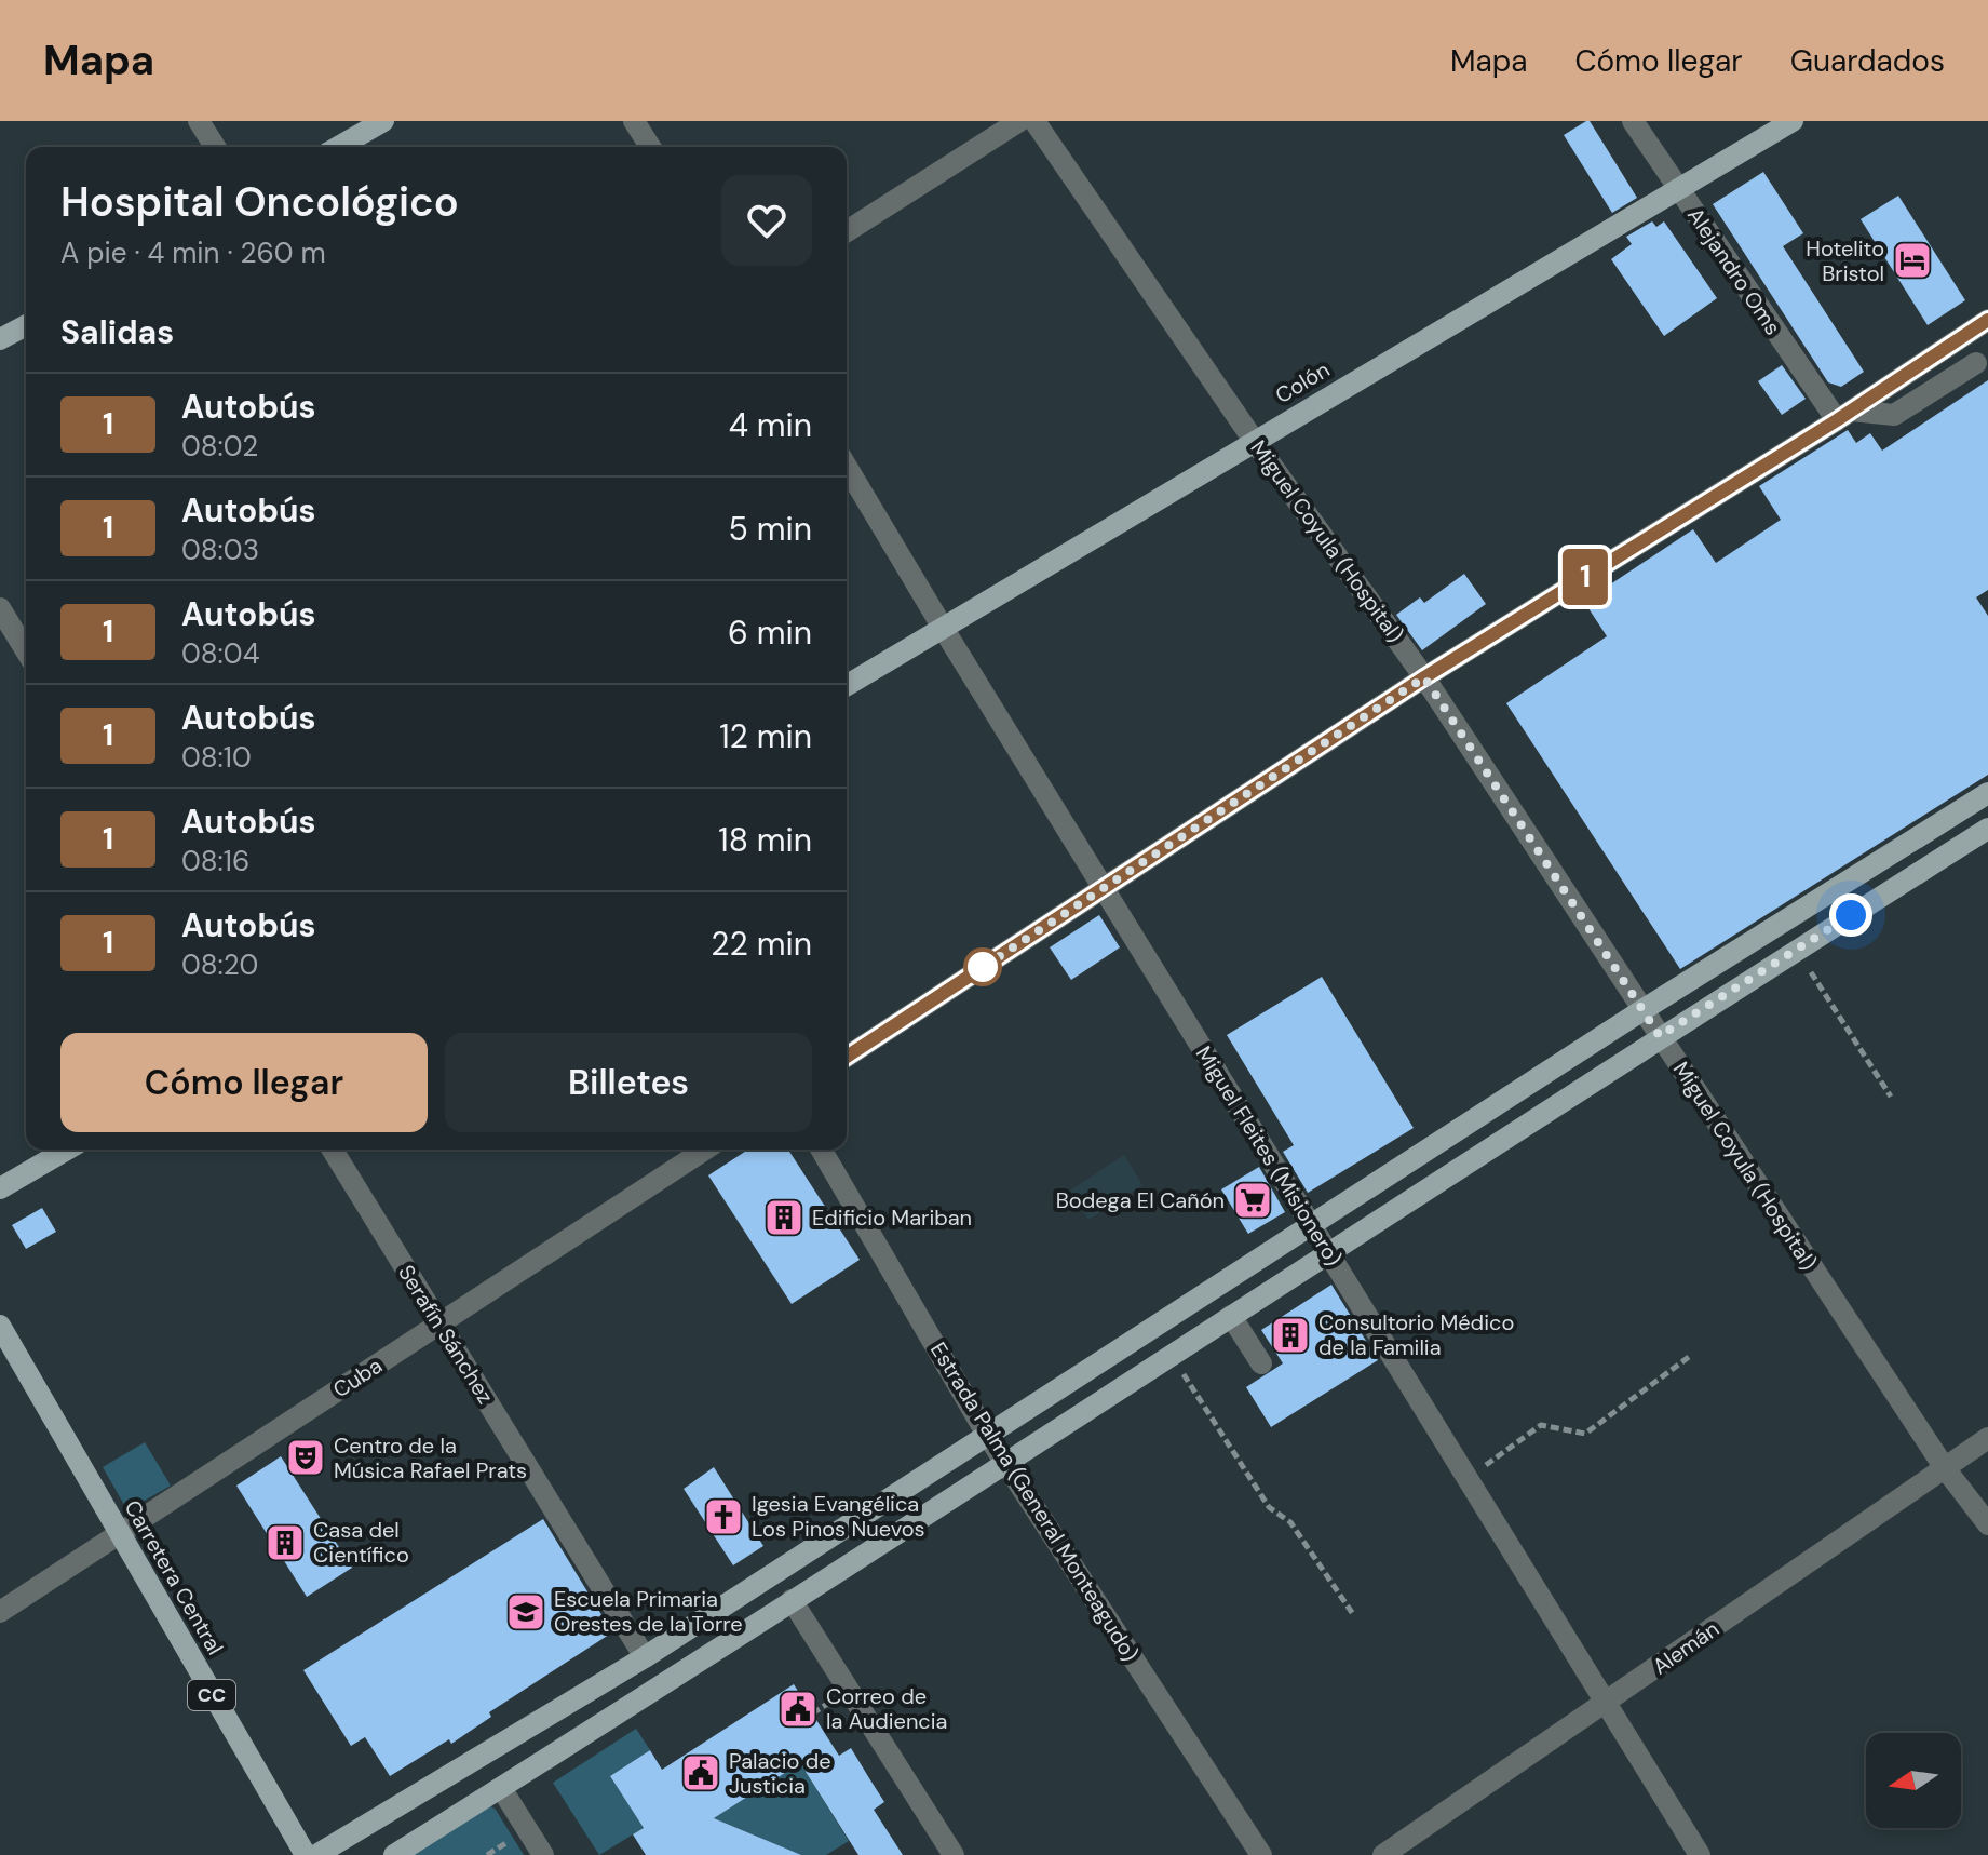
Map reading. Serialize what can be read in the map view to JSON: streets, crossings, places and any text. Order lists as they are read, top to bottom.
{
  "streets": {
    "main road": ["Colón", "Carretera Central", "CC"],
    "street": [
      "Alejandro Oms",
      "Miguel Coyula (Hospital)",
      "Miguel Fleites (Misionero)",
      "Serafín Sánchez",
      "Cuba",
      "Estrada Palma (General Monteagudo)",
      "Alemán"
    ]
  },
  "crossings": [
    ["Alejandro Oms", "Colón"],
    ["Colón", "Miguel Coyula (Hospital)"],
    ["Colón", "Miguel Fleites (Misionero)"],
    ["Miguel Coyula (Hospital)", "Alemán"],
    ["Miguel Fleites (Misionero)", "Alemán"],
    ["Serafín Sánchez", "Cuba"],
    ["Cuba", "Carretera Central"]
  ],
  "places": {
    "hotel": ["Hotelito Bristol"],
    "supermarket": ["Bodega El Cañón"],
    "building": ["Edificio Mariban", "Consultorio Médico de la Familia", "Casa del Científico"],
    "theatre": ["Centro de la Música Rafael Prats"],
    "church": ["Igesia Evangélica Los Pinos Nuevos"],
    "school or university": ["Escuela Primaria Orestes de la Torre"],
    "public building": ["Correo de la Audiencia", "Palacio de Justicia"]
  },
  "lines": ["bus line 1"],
  "north": "left",
  "page": {
    "header": "Mapa",
    "nav": ["Mapa", "Cómo llegar", "Guardados"],
    "on_map": "1",
    "heading": [
      ["Hospital Oncológico", "A pie · 4 min · 260 m"],
      "Salidas"
    ],
    "list": [
      {
        "mark": "1",
        "name": "Autobús",
        "note": "08:02",
        "value": "4 min"
      },
      {
        "mark": "1",
        "name": "Autobús",
        "note": "08:03",
        "value": "5 min"
      },
      {
        "mark": "1",
        "name": "Autobús",
        "note": "08:04",
        "value": "6 min"
      },
      {
        "mark": "1",
        "name": "Autobús",
        "note": "08:10",
        "value": "12 min"
      },
      {
        "mark": "1",
        "name": "Autobús",
        "note": "08:16",
        "value": "18 min"
      },
      {
        "mark": "1",
        "name": "Autobús",
        "note": "08:20",
        "value": "22 min"
      }
    ],
    "buttons": ["Cómo llegar", "Billetes"]
  }
}
